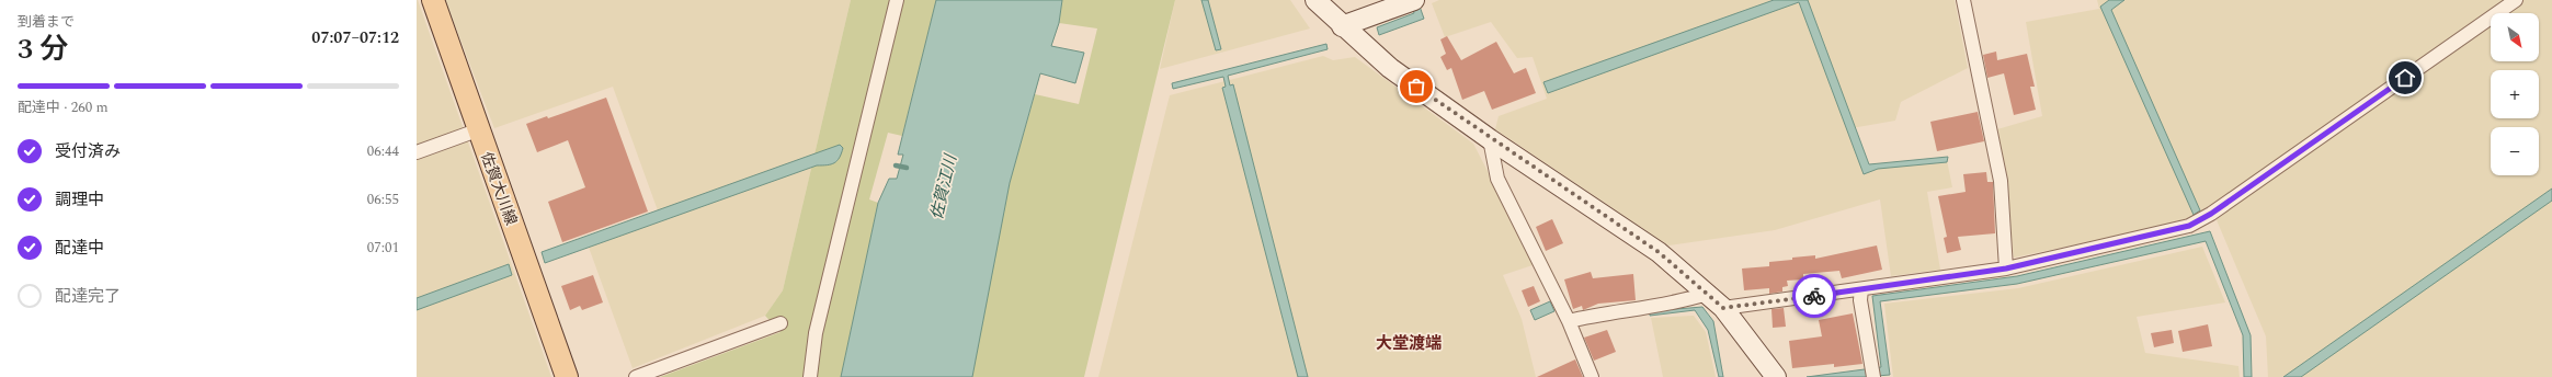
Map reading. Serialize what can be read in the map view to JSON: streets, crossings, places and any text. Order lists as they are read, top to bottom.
{
  "streets": {
    "main road": ["佐賀大川線"]
  },
  "districts": ["大堂渡端"],
  "water": ["佐賀江川"],
  "north": "bottom right",
  "page": {
    "heading": ["3 分", "到着まで", "07:07–07:12"],
    "map_buttons": ["+", "−"],
    "bar": "配達中 · 260 m",
    "list": [
      ["受付済み", "06:44"],
      ["調理中", "06:55"],
      ["配達中", "07:01"],
      "配達完了"
    ]
  }
}
